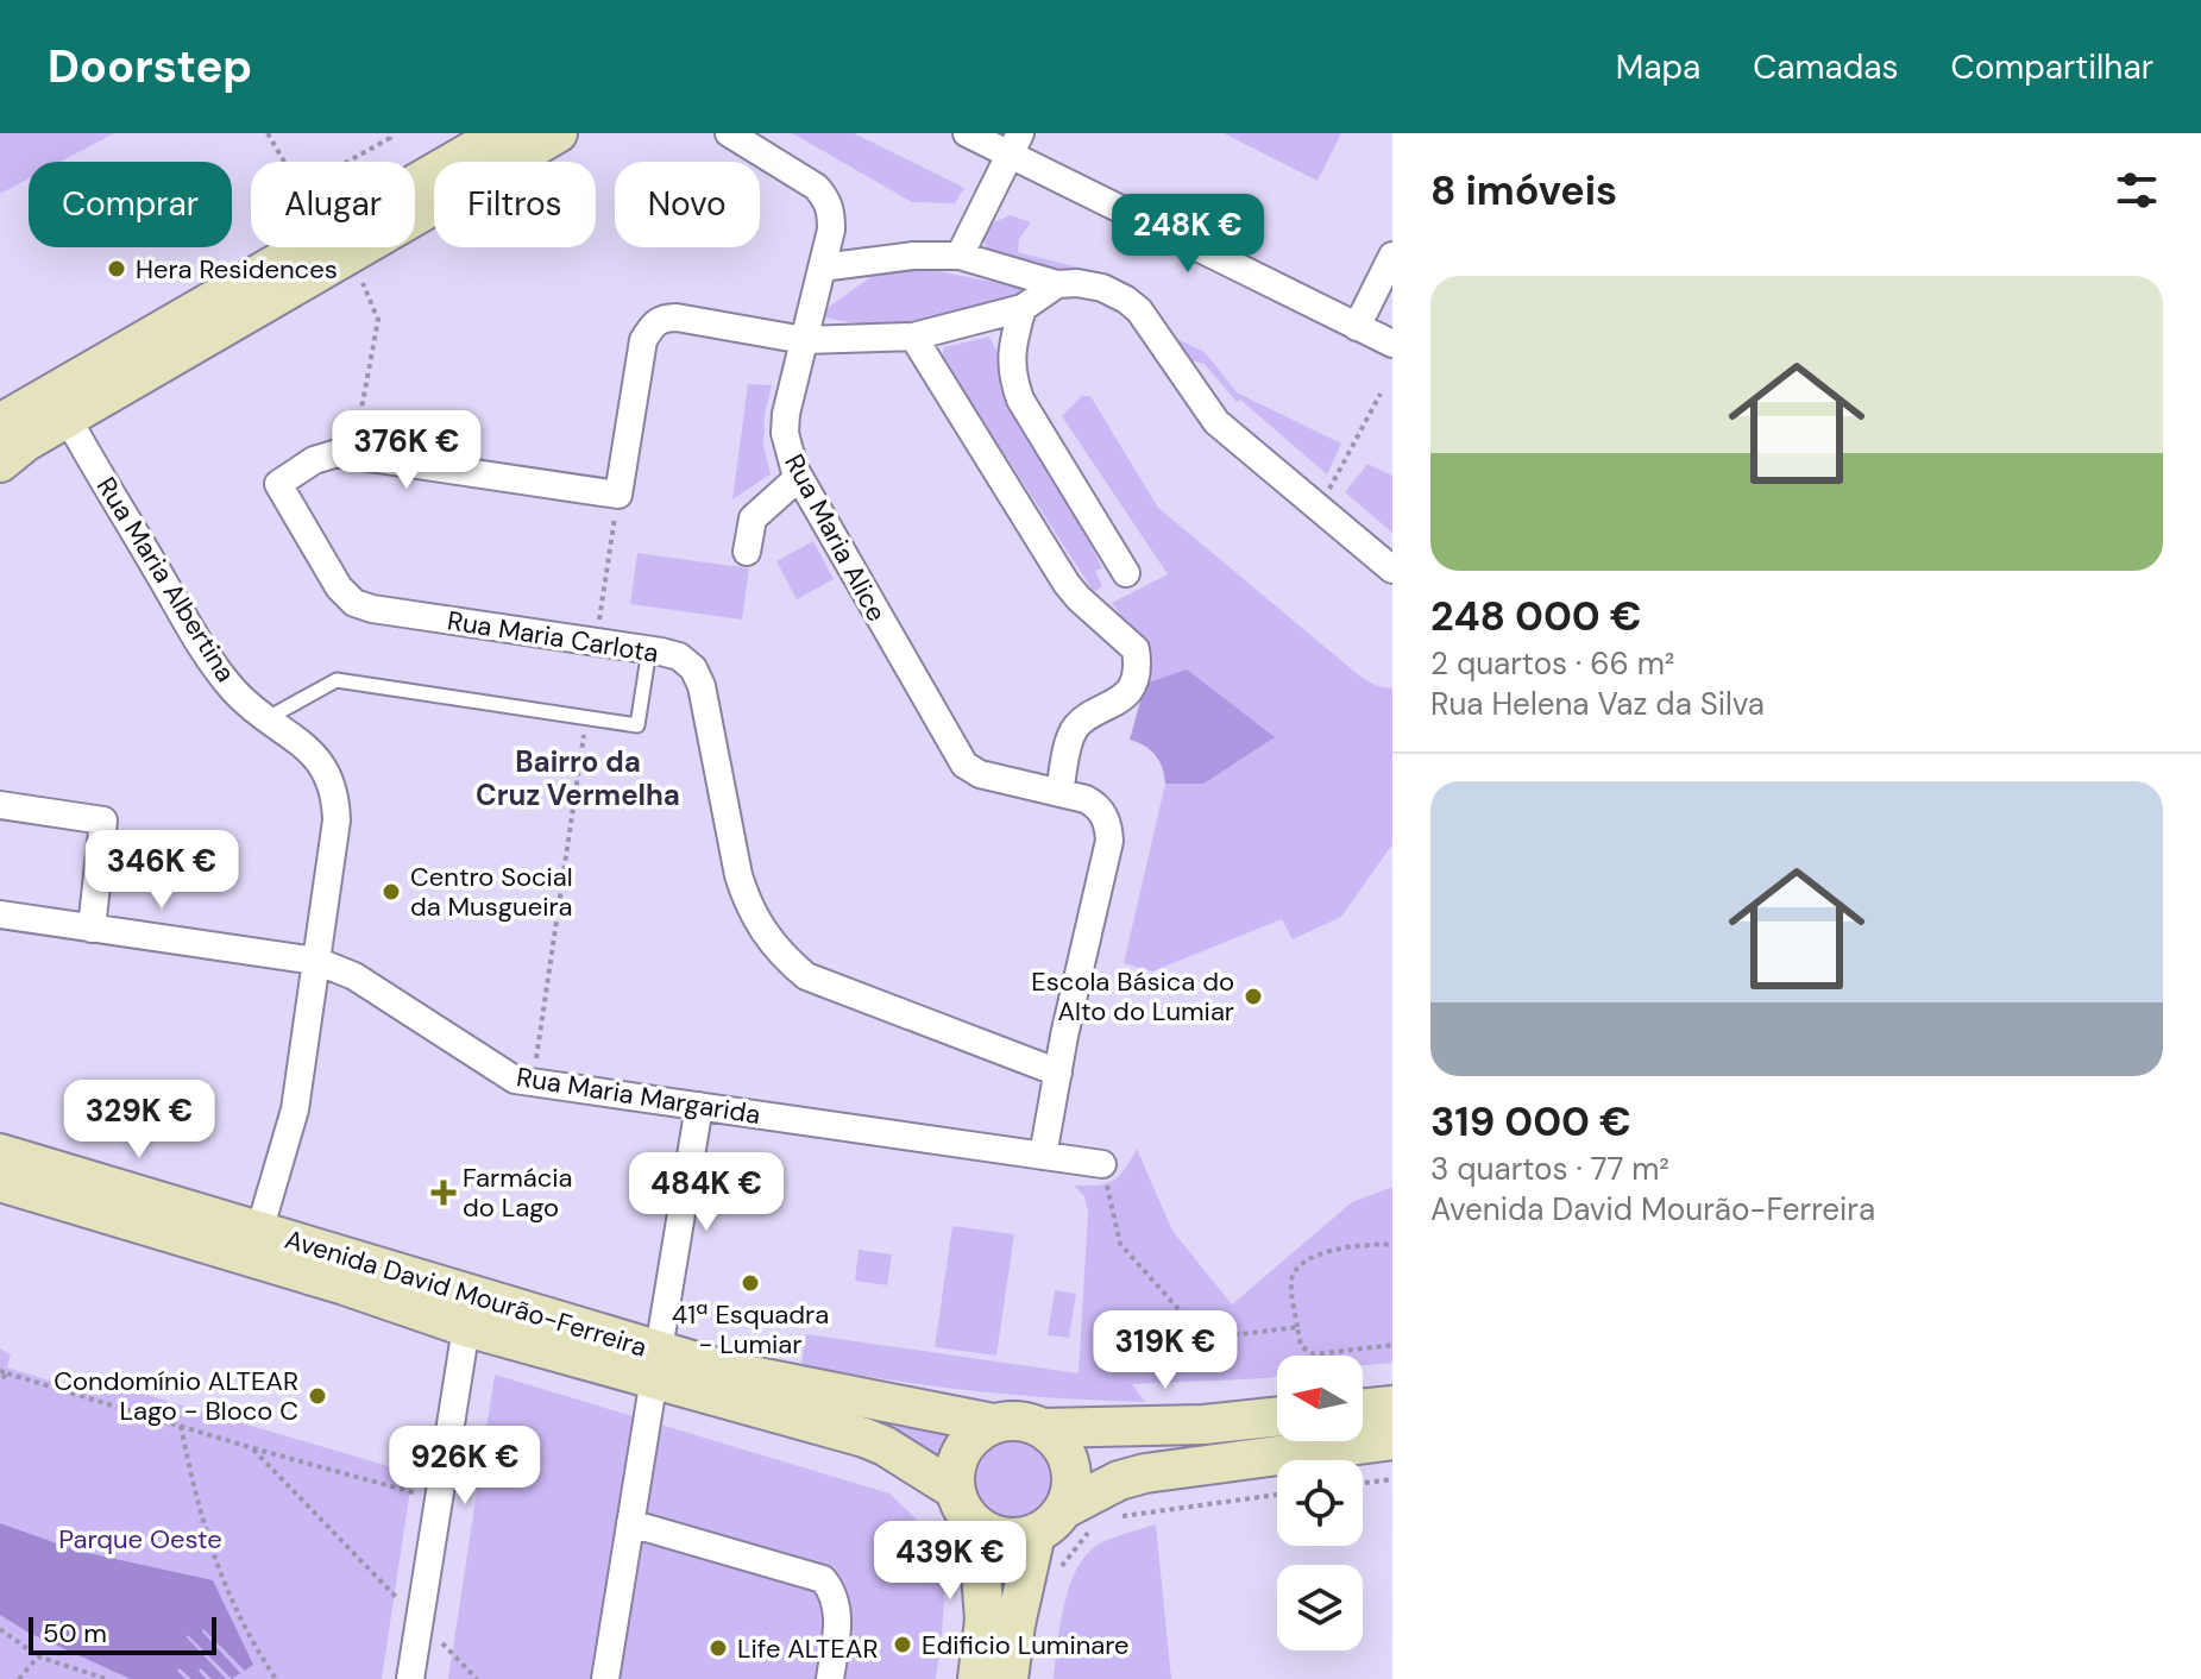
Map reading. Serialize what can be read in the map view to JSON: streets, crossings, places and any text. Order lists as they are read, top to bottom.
{
  "streets": {
    "street": [
      "Rua Maria Alice",
      "Rua Maria Albertina",
      "Rua Maria Carlota",
      "Rua Maria Margarida",
      "Avenida David Mourão-Ferreira"
    ]
  },
  "crossings": [
    ["Rua Maria Alice", "Rua Maria Carlota"],
    ["Rua Maria Albertina", "Rua Maria Margarida"],
    ["Rua Maria Albertina", "Avenida David Mourão-Ferreira"]
  ],
  "districts": ["Bairro da Cruz Vermelha"],
  "parks": ["Parque Oeste"],
  "places": {
    "other": [
      "Hera Residences",
      "Centro Social da Musgueira",
      "Escola Básica do Alto do Lumiar",
      "41ª Esquadra - Lumiar",
      "Condomínio ALTEAR Lago - Bloco C",
      "Edificio Luminare",
      "Life ALTEAR"
    ],
    "health": ["Farmácia do Lago"]
  },
  "scale_bar": "50 m",
  "north": "left",
  "page": {
    "header": "Doorstep",
    "nav": ["Mapa", "Camadas", "Compartilhar"],
    "heading": "8 imóveis",
    "chip": [
      "Comprar",
      "Alugar",
      "Filtros",
      "Novo"
    ],
    "price": [
      "248K €",
      "376K €",
      "346K €",
      "329K €",
      "484K €",
      "319K €",
      "926K €",
      "439K €"
    ],
    "list": [
      {
        "name": "248 000 €",
        "note": "2 quartos · 66 m² · Rua Helena Vaz da Silva"
      },
      {
        "name": "319 000 €",
        "note": "3 quartos · 77 m² · Avenida David Mourão-Ferreira"
      }
    ],
    "scale": "50 m"
  }
}
